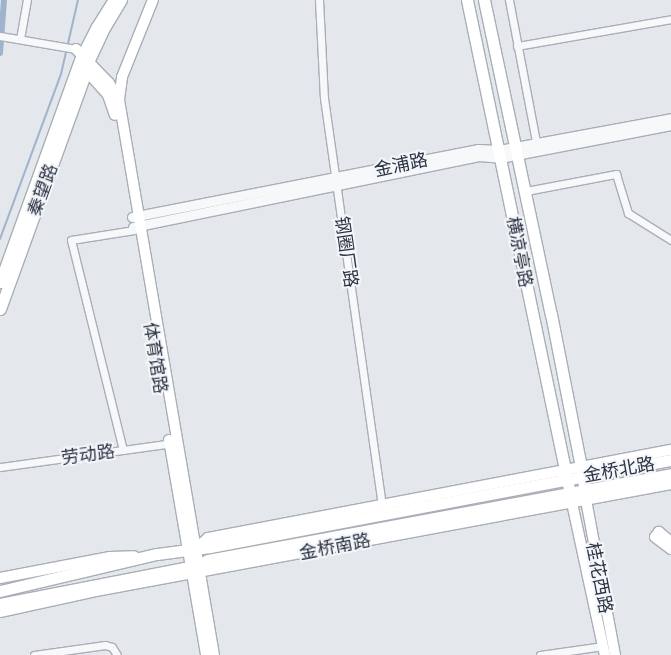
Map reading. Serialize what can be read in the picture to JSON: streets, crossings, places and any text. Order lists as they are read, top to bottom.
{
  "streets": {
    "main road": [
      "秦望路",
      "横凉亭路",
      "体育馆路",
      "金桥北路",
      "金桥南路",
      "桂花西路"
    ],
    "street": ["金浦路", "钢圈厂路", "劳动路"]
  },
  "crossings": [
    ["金浦路", "钢圈厂路"],
    ["金浦路", "横凉亭路"],
    ["金浦路", "体育馆路"],
    ["秦望路", "体育馆路"],
    ["钢圈厂路", "金桥南路"],
    ["横凉亭路", "金桥北路"],
    ["横凉亭路", "金桥南路"],
    ["横凉亭路", "桂花西路"],
    ["体育馆路", "劳动路"],
    ["体育馆路", "金桥南路"],
    ["金桥北路", "金桥南路"],
    ["金桥北路", "桂花西路"],
    ["金桥南路", "桂花西路"]
  ]
}
